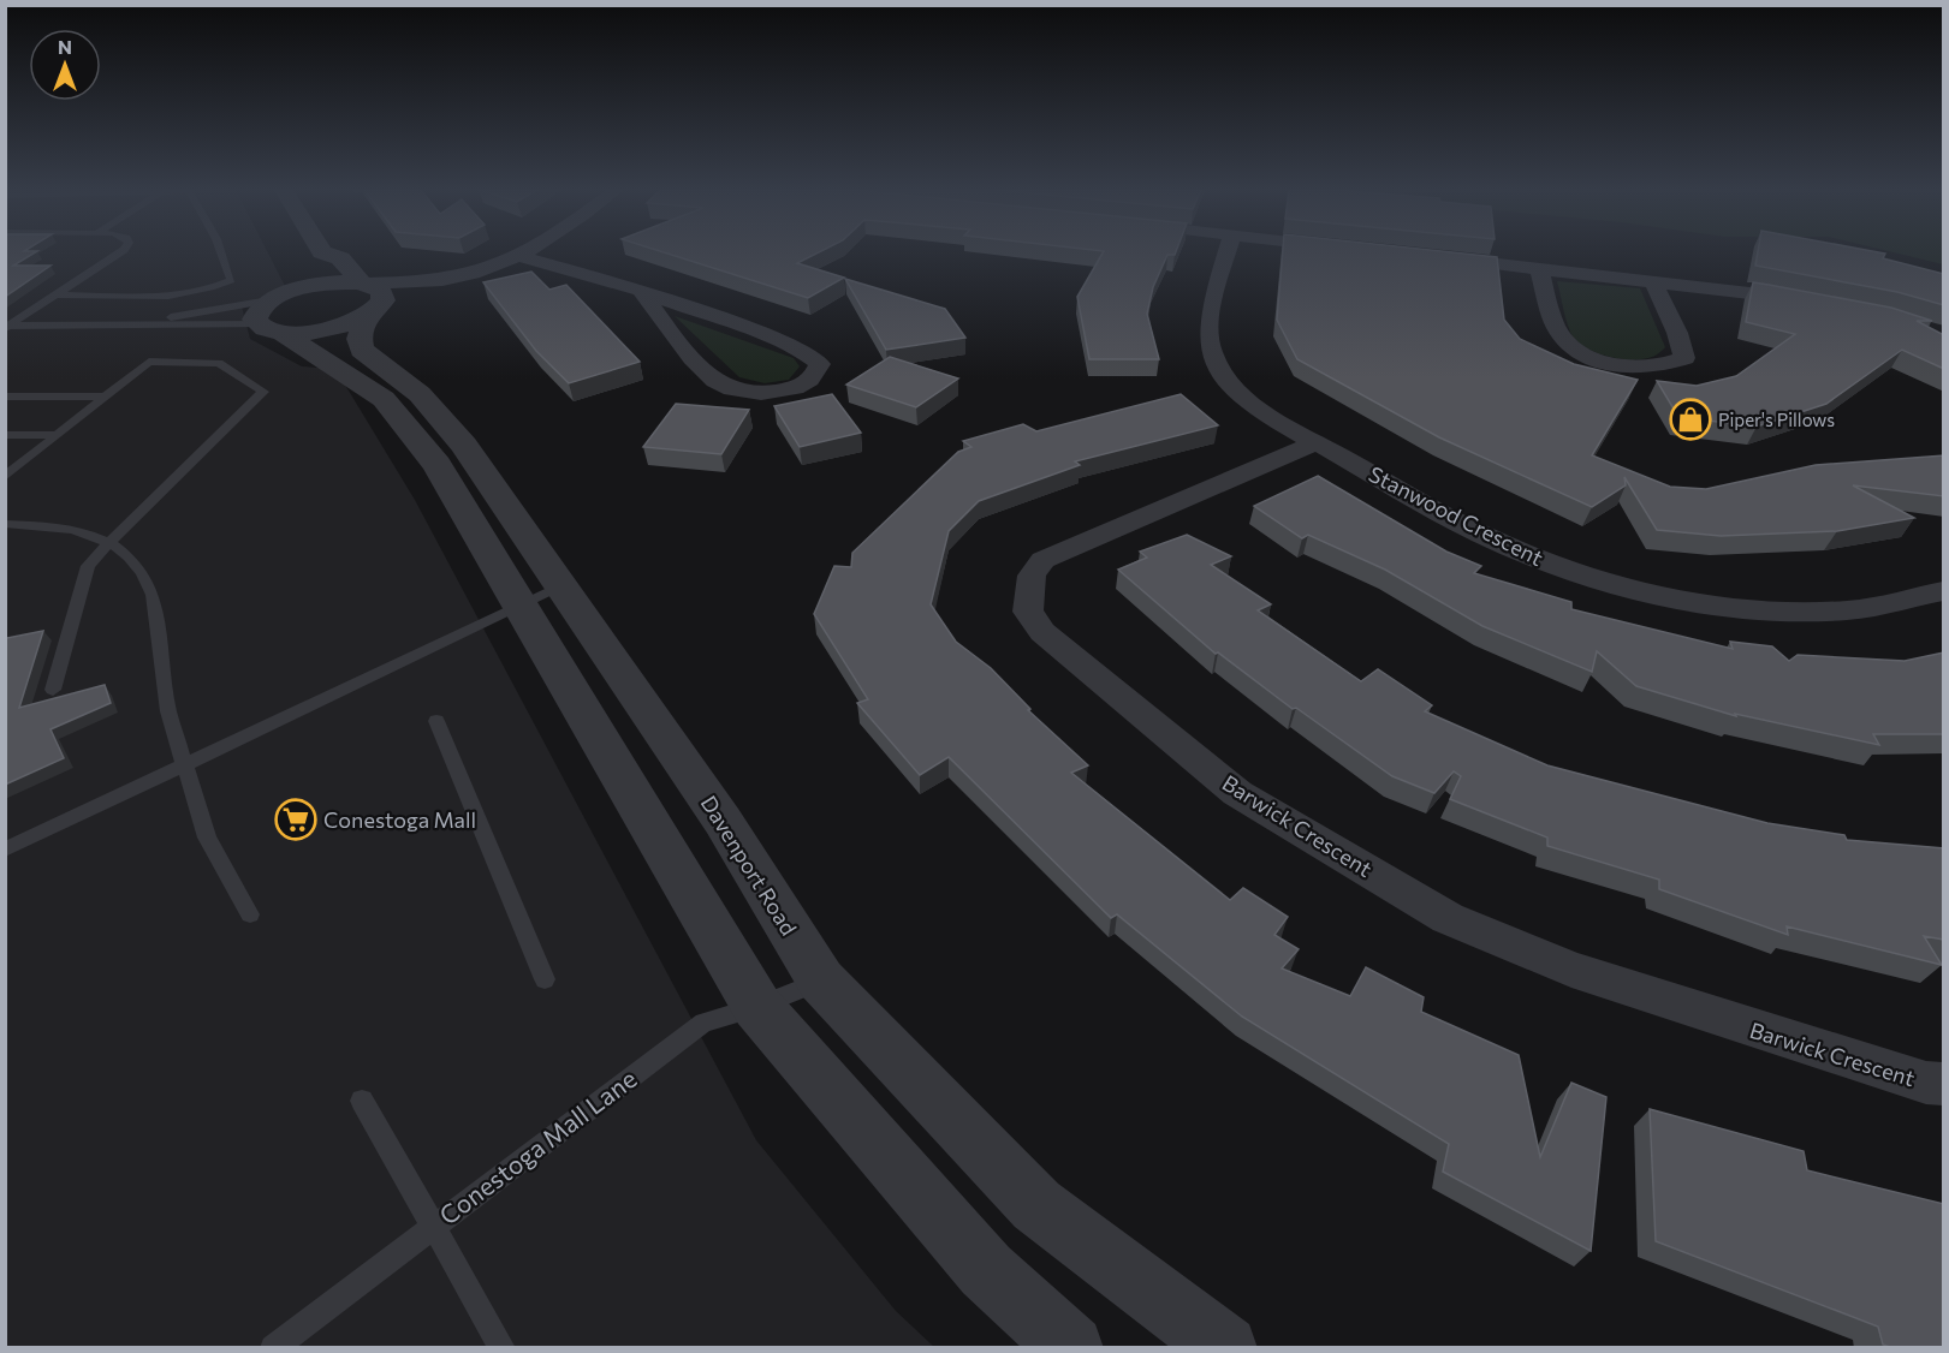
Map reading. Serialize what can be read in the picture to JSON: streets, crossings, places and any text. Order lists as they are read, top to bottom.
{
  "streets": {
    "street": ["Stanwood Crescent", "Barwick Crescent", "Davenport Road"],
    "lane": ["Conestoga Mall Lane"]
  },
  "crossings": [
    ["Stanwood Crescent", "Barwick Crescent"],
    ["Davenport Road", "Conestoga Mall Lane"]
  ],
  "places": {
    "shop": ["Piper's Pillows"],
    "supermarket": ["Conestoga Mall"]
  },
  "north": "top"
}
